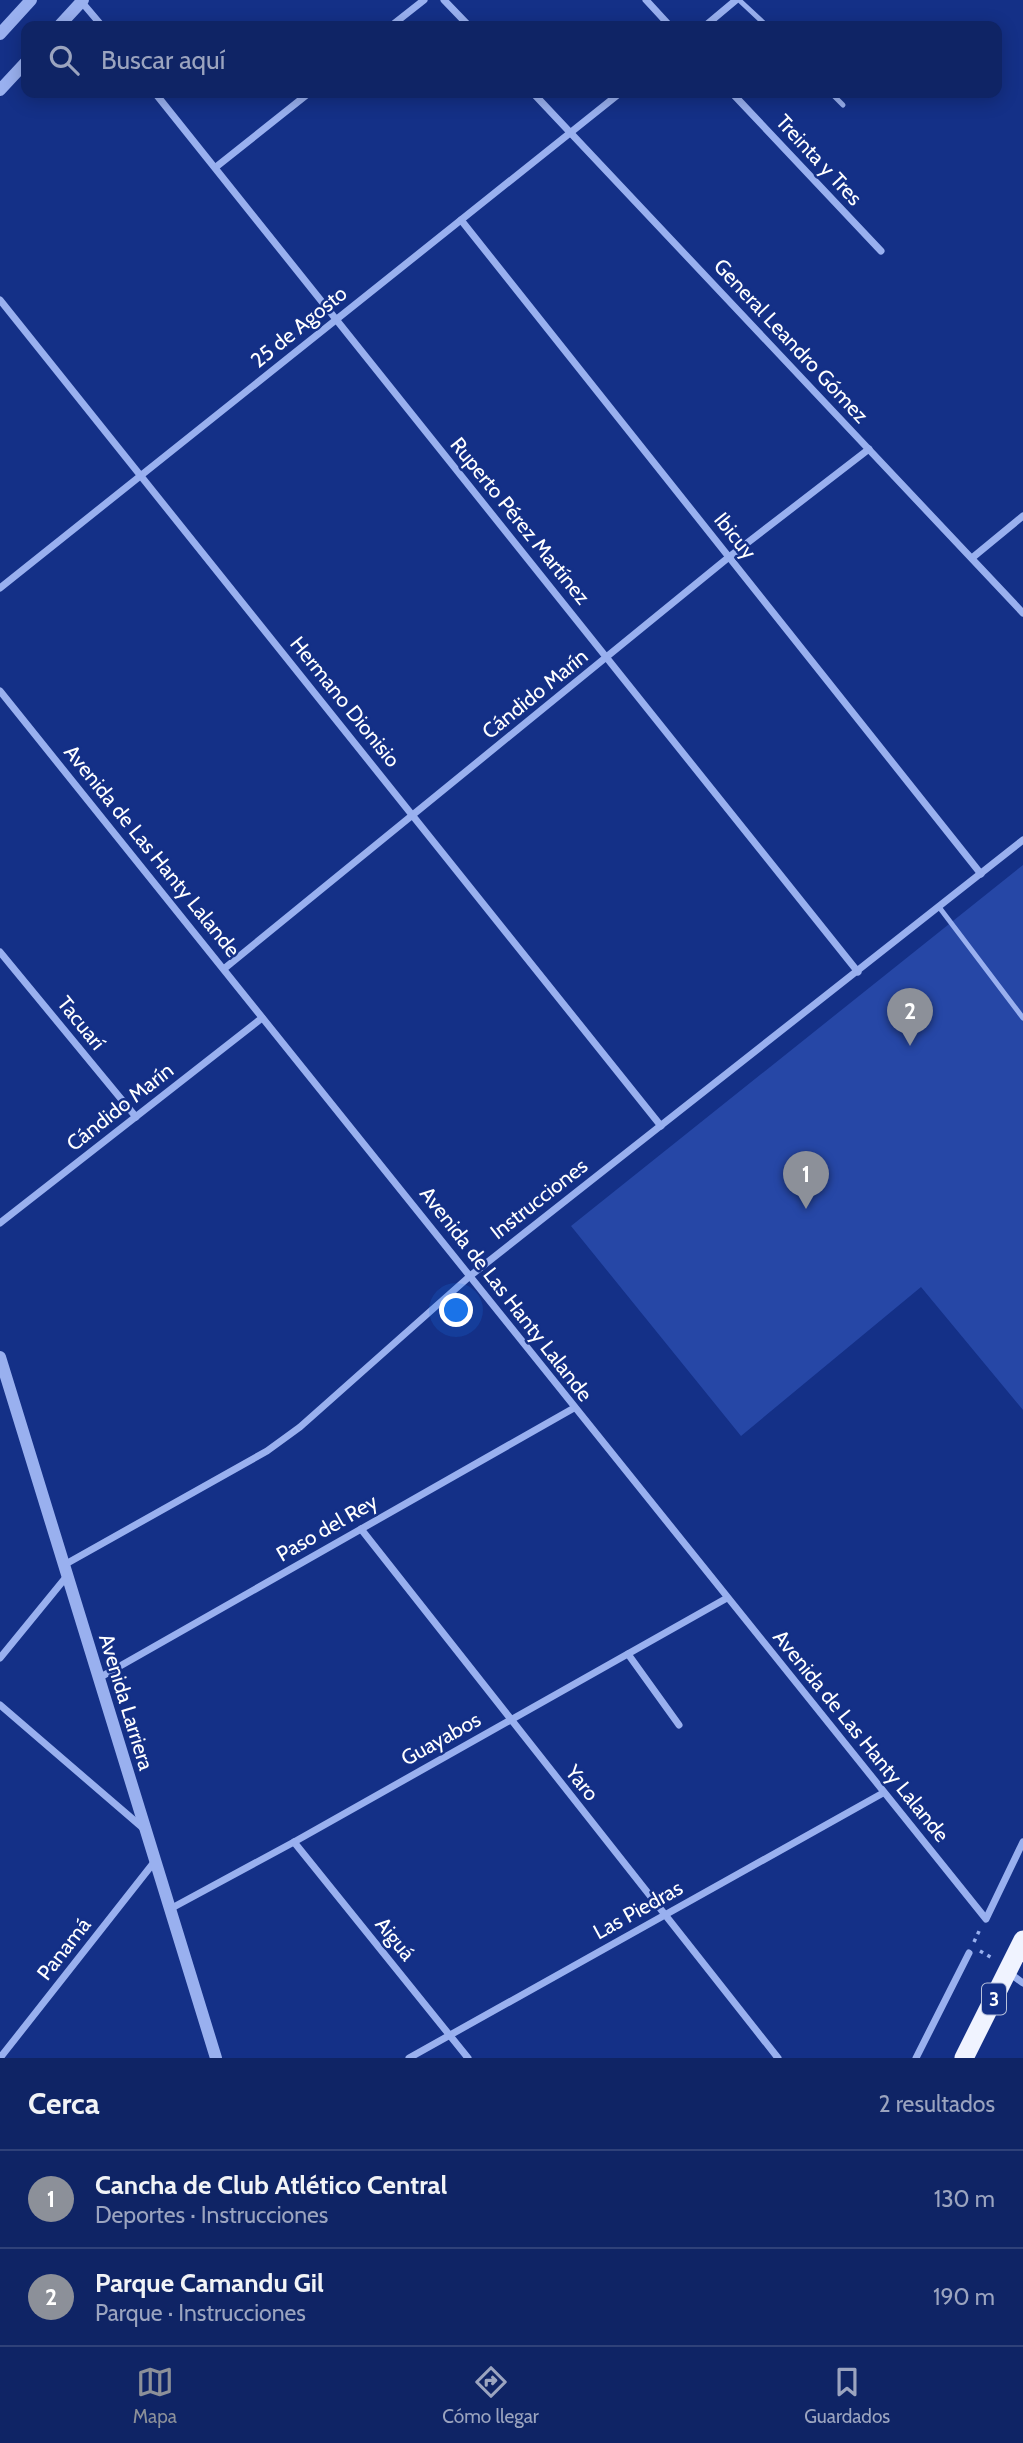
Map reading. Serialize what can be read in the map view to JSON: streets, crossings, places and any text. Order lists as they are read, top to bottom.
{
  "streets": {
    "highway": ["3"],
    "street": [
      "Treinta y Tres",
      "25 de Agosto",
      "General Leandro Gómez",
      "Ruperto Pérez Martínez",
      "Ibicuy",
      "Cándido Marín",
      "Hermano Dionisio",
      "Avenida de Las Hanty Lalande",
      "Tacuarí",
      "Instrucciones",
      "Paso del Rey",
      "Avenida Larriera",
      "Guayabos",
      "Yaro",
      "Las Piedras",
      "Aiguá",
      "Panamá"
    ]
  },
  "crossings": [
    ["25 de Agosto", "General Leandro Gómez"],
    ["25 de Agosto", "Ruperto Pérez Martínez"],
    ["25 de Agosto", "Ibicuy"],
    ["25 de Agosto", "Hermano Dionisio"],
    ["General Leandro Gómez", "Cándido Marín"],
    ["Ruperto Pérez Martínez", "Cándido Marín"],
    ["Ruperto Pérez Martínez", "Instrucciones"],
    ["Ibicuy", "Cándido Marín"],
    ["Ibicuy", "Instrucciones"],
    ["Cándido Marín", "Hermano Dionisio"],
    ["Cándido Marín", "Avenida de Las Hanty Lalande"],
    ["Cándido Marín", "Tacuarí"],
    ["Hermano Dionisio", "Instrucciones"],
    ["Avenida de Las Hanty Lalande", "Instrucciones"],
    ["Avenida de Las Hanty Lalande", "Paso del Rey"],
    ["Avenida de Las Hanty Lalande", "Guayabos"],
    ["Avenida de Las Hanty Lalande", "Las Piedras"],
    ["Instrucciones", "Avenida Larriera"],
    ["Paso del Rey", "Avenida Larriera"],
    ["Paso del Rey", "Yaro"],
    ["Avenida Larriera", "Guayabos"],
    ["Avenida Larriera", "Panamá"],
    ["Guayabos", "Yaro"],
    ["Guayabos", "Aiguá"],
    ["Yaro", "Las Piedras"],
    ["Las Piedras", "Aiguá"]
  ],
  "page": {
    "search": "Buscar aquí",
    "pins": ["2", "1"],
    "heading": ["Cerca", "2 resultados"],
    "list": [
      {
        "mark": "1",
        "name": "Cancha de Club Atlético Central",
        "note": "Deportes · Instrucciones",
        "value": "130 m"
      },
      {
        "mark": "2",
        "name": "Parque Camandu Gil",
        "note": "Parque · Instrucciones",
        "value": "190 m"
      }
    ],
    "nav": ["Mapa", "Cómo llegar", "Guardados"]
  }
}
